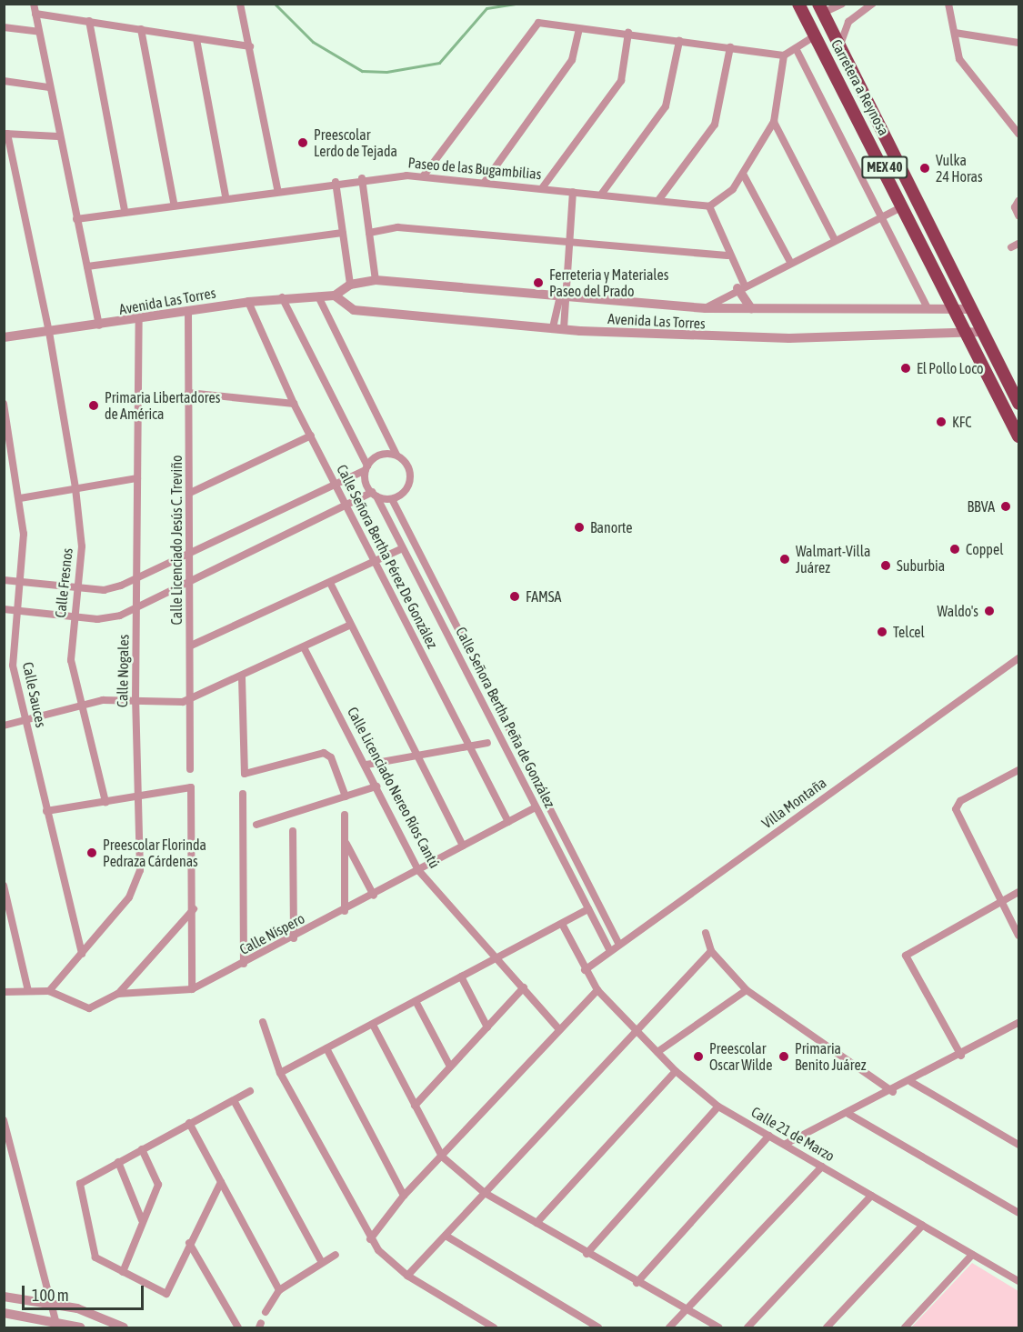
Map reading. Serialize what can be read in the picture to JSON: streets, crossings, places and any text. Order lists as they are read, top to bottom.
{
  "streets": {
    "main road": ["Carretera a Reynosa", "MEX 40"],
    "street": [
      "Paseo de las Bugambilias",
      "Avenida Las Torres",
      "Calle Licenciado Jesús C. Treviño",
      "Calle Señora Bertha Pérez De González",
      "Calle Fresnos",
      "Calle Nogales",
      "Calle Sauces",
      "Calle Señora Bertha Peña de González",
      "Calle Licenciado Nereo Ríos Cantú",
      "Villa Montaña",
      "Calle Níspero",
      "Calle 21 de Marzo"
    ]
  },
  "crossings": [
    ["Carretera a Reynosa", "MEX 40"],
    ["Carretera a Reynosa", "Avenida Las Torres"],
    ["MEX 40", "Avenida Las Torres"],
    ["Avenida Las Torres", "Calle Licenciado Jesús C. Treviño"],
    ["Avenida Las Torres", "Calle Señora Bertha Pérez De González"],
    ["Avenida Las Torres", "Calle Fresnos"],
    ["Avenida Las Torres", "Calle Nogales"],
    ["Calle Señora Bertha Pérez De González", "Calle Níspero"],
    ["Calle Nogales", "Calle Sauces"],
    ["Calle Nogales", "Calle Níspero"],
    ["Calle Señora Bertha Peña de González", "Villa Montaña"],
    ["Calle Señora Bertha Peña de González", "Calle Níspero"],
    ["Calle Licenciado Nereo Ríos Cantú", "Calle Níspero"],
    ["Villa Montaña", "Calle 21 de Marzo"]
  ],
  "places": [
    "Preescolar Lerdo de Tejada",
    "Vulka 24 Horas",
    "Ferreteria y Materiales Paseo del Prado",
    "El Pollo Loco",
    "Primaria Libertadores de América",
    "KFC",
    "BBVA",
    "Banorte",
    "Coppel",
    "Walmart-Villa Juárez",
    "Suburbia",
    "FAMSA",
    "Waldo's",
    "Telcel",
    "Preescolar Florinda Pedraza Cárdenas",
    "Preescolar Oscar Wilde",
    "Primaria Benito Juárez"
  ],
  "scale_bar": "100 m"
}
